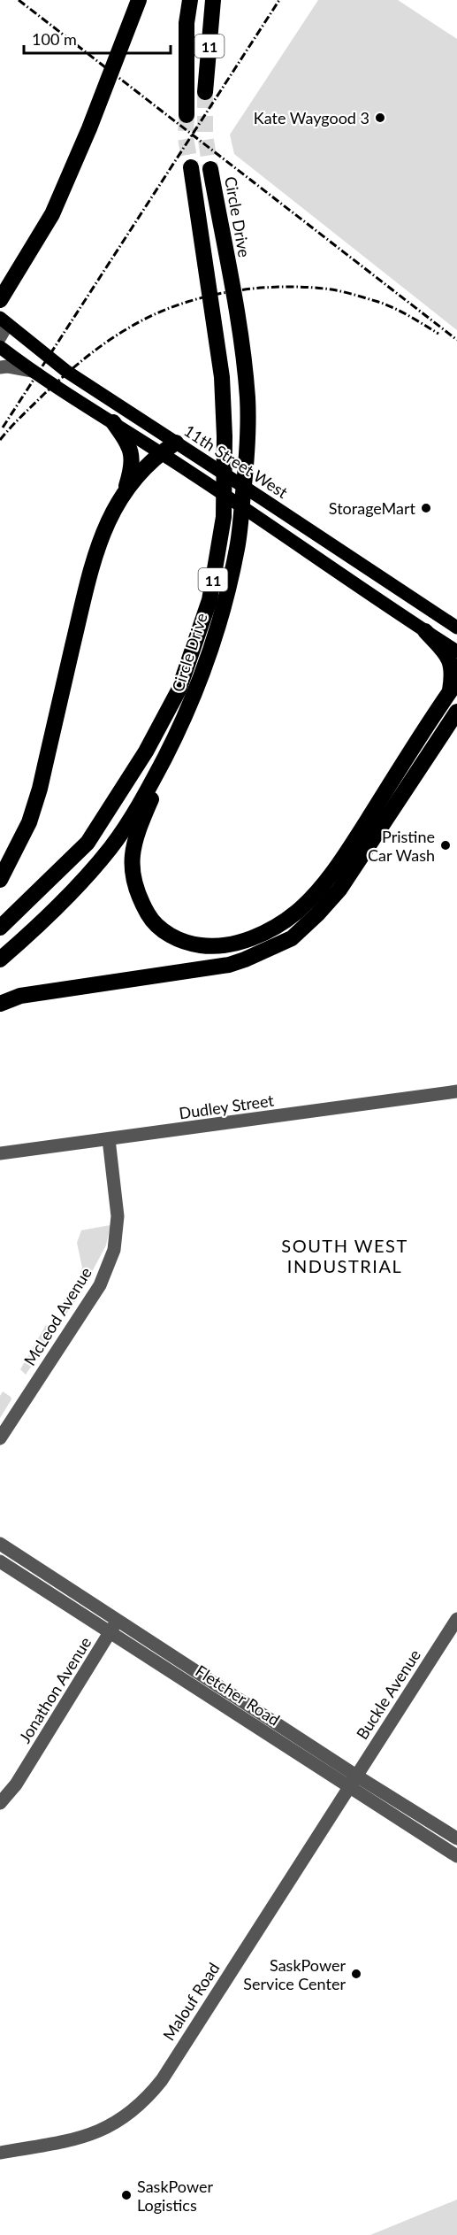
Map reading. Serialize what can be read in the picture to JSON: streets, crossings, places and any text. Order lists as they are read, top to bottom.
{
  "streets": {
    "highway": ["11", "Circle Drive"],
    "main road": ["11th Street West"],
    "street": [
      "Dudley Street",
      "McLeod Avenue",
      "Jonathon Avenue",
      "Buckle Avenue",
      "Fletcher Road",
      "Malouf Road"
    ]
  },
  "crossings": [
    ["Dudley Street", "McLeod Avenue"],
    ["Jonathon Avenue", "Fletcher Road"],
    ["Buckle Avenue", "Fletcher Road"],
    ["Buckle Avenue", "Malouf Road"],
    ["Fletcher Road", "Malouf Road"]
  ],
  "districts": ["SOUTH WEST INDUSTRIAL"],
  "places": [
    "Kate Waygood 3",
    "StorageMart",
    "Pristine Car Wash",
    "SaskPower Service Center",
    "SaskPower Logistics"
  ],
  "scale_bar": "100 m"
}
